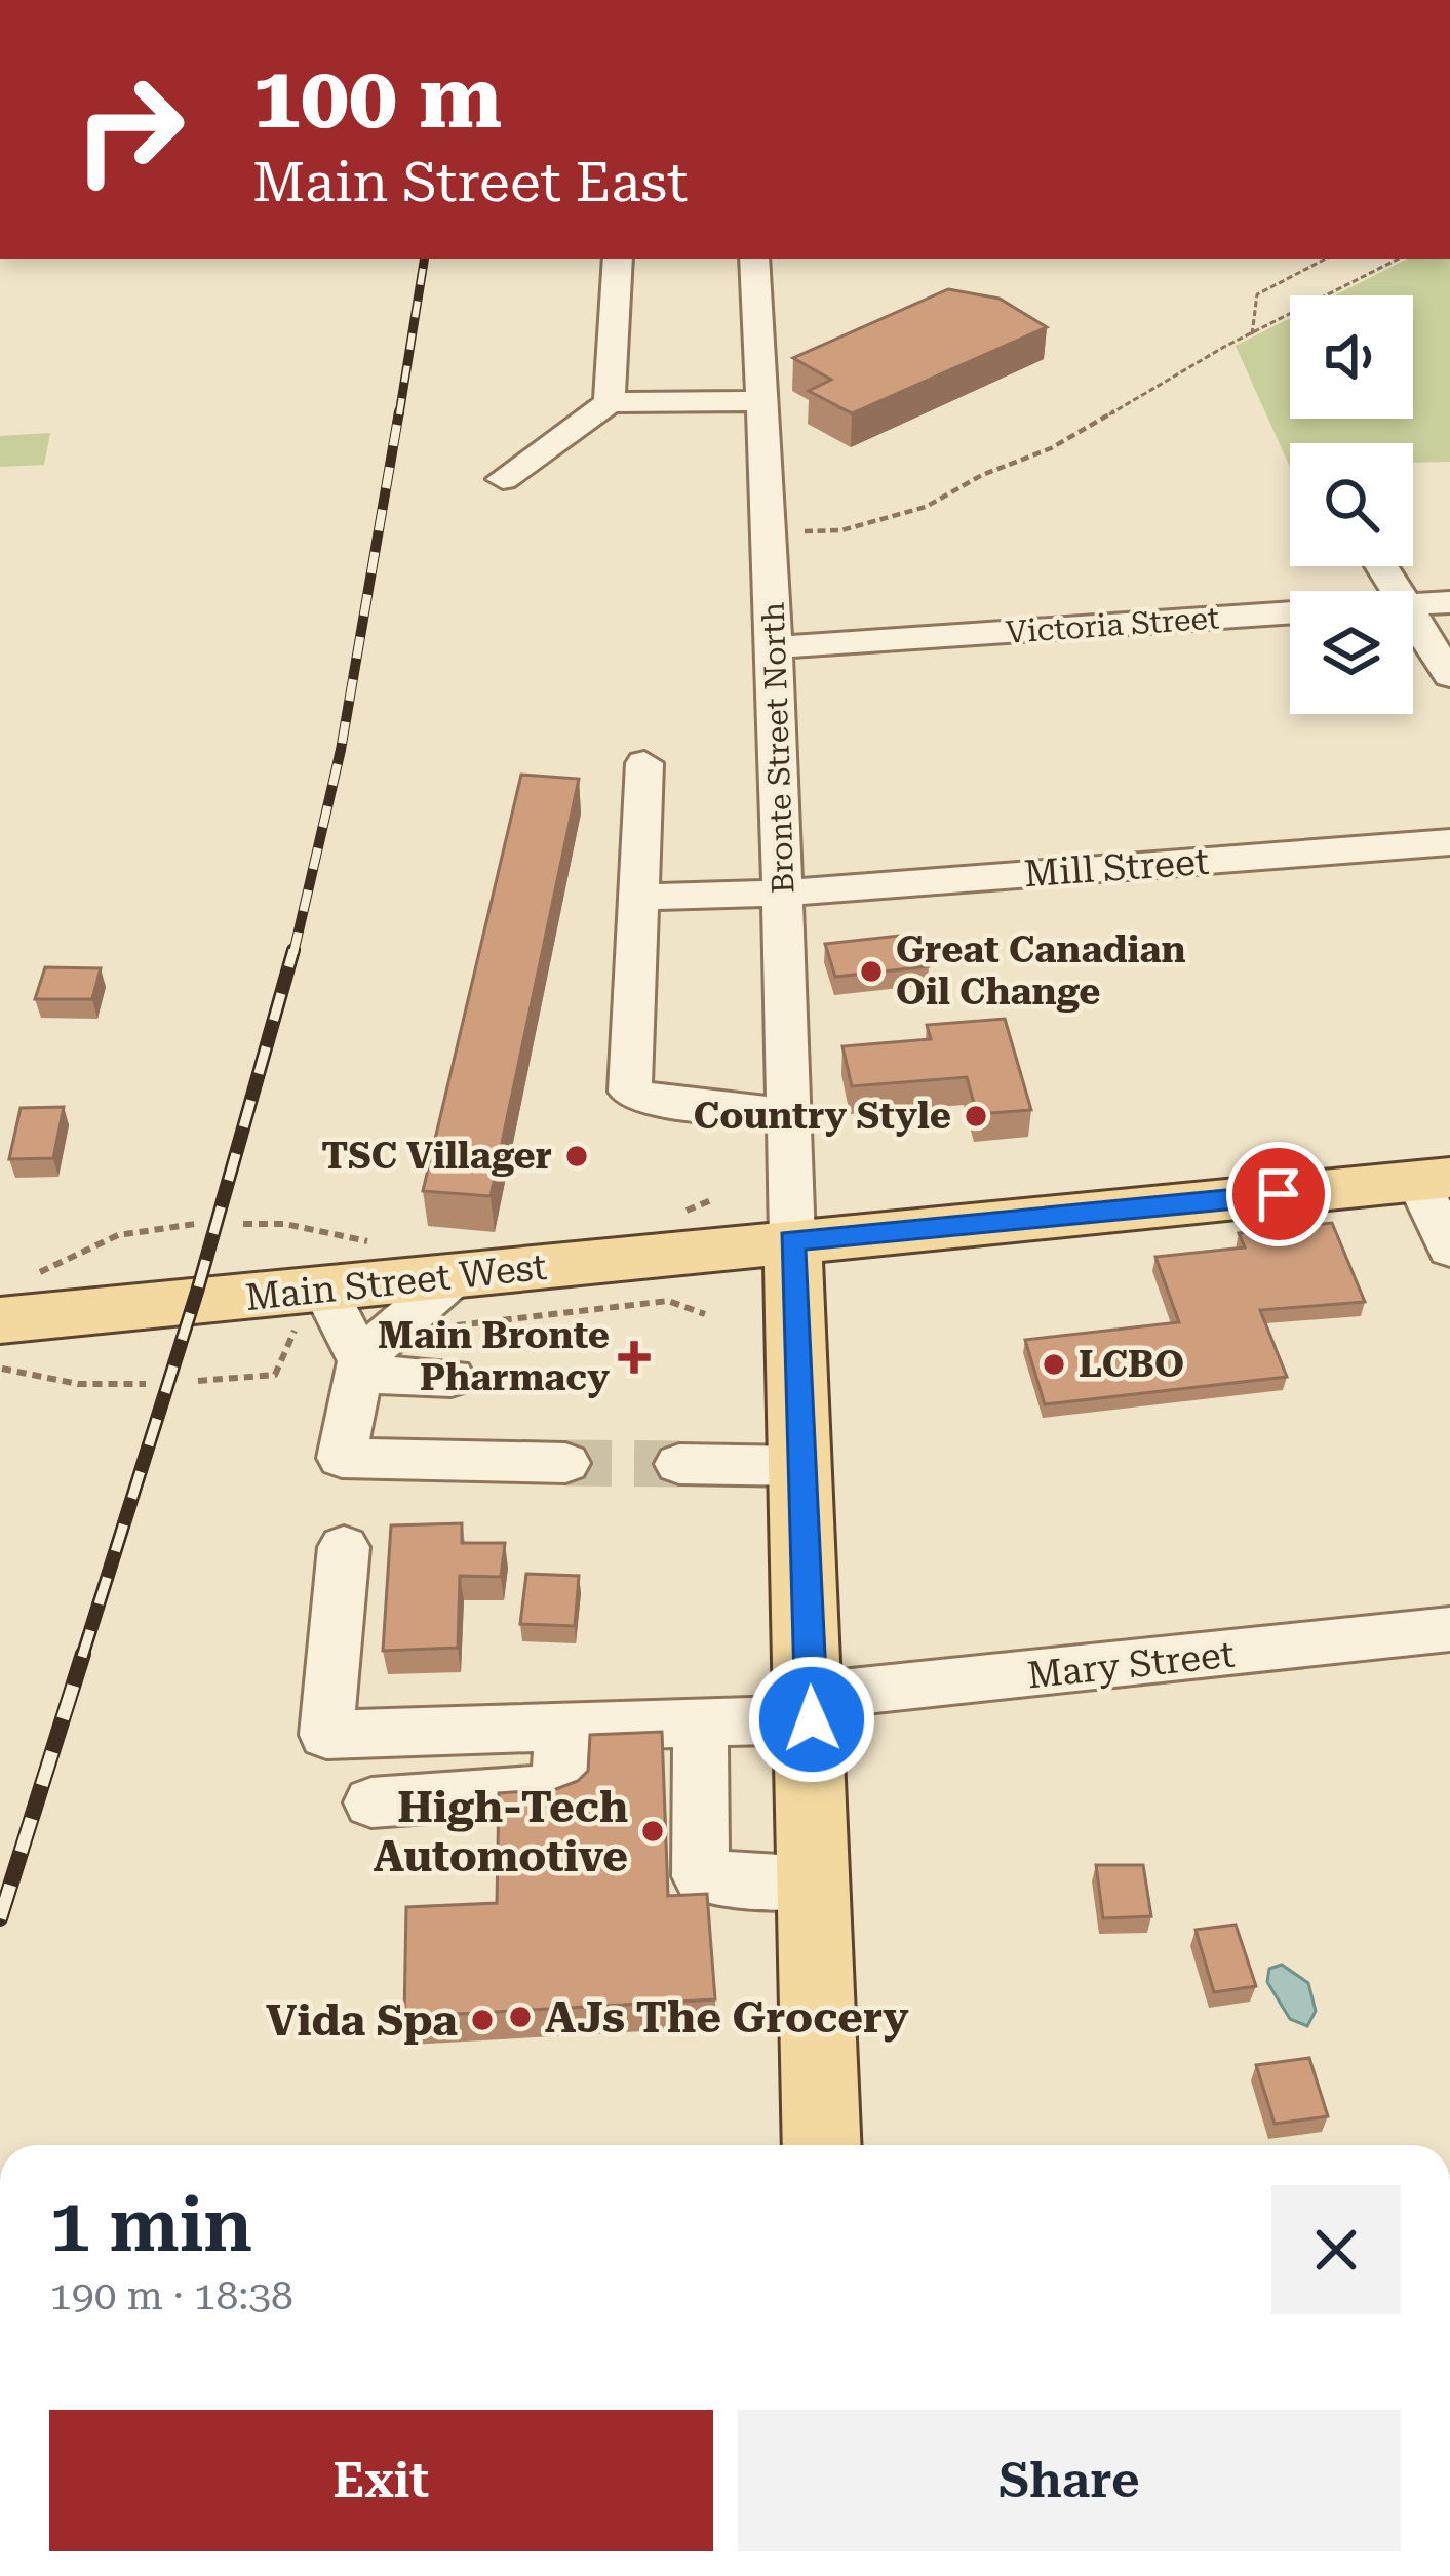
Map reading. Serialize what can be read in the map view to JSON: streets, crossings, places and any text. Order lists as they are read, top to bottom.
{
  "streets": {
    "main road": ["Main Street West"],
    "street": [
      "Victoria Street",
      "Bronte Street North",
      "Mill Street",
      "Mary Street"
    ]
  },
  "crossings": [
    ["Victoria Street", "Bronte Street North"],
    ["Bronte Street North", "Mill Street"],
    ["Bronte Street North", "Main Street West"]
  ],
  "places": {
    "other": [
      "Great Canadian Oil Change",
      "Country Style",
      "TSC Villager",
      "LCBO",
      "High-Tech Automotive",
      "AJs The Grocery",
      "Vida Spa"
    ],
    "health": ["Main Bronte Pharmacy"]
  },
  "page": {
    "turn": ["100 m", "Main Street East"],
    "heading": ["1 min", "190 m · 18:38"],
    "buttons": ["Exit", "Share"]
  }
}
